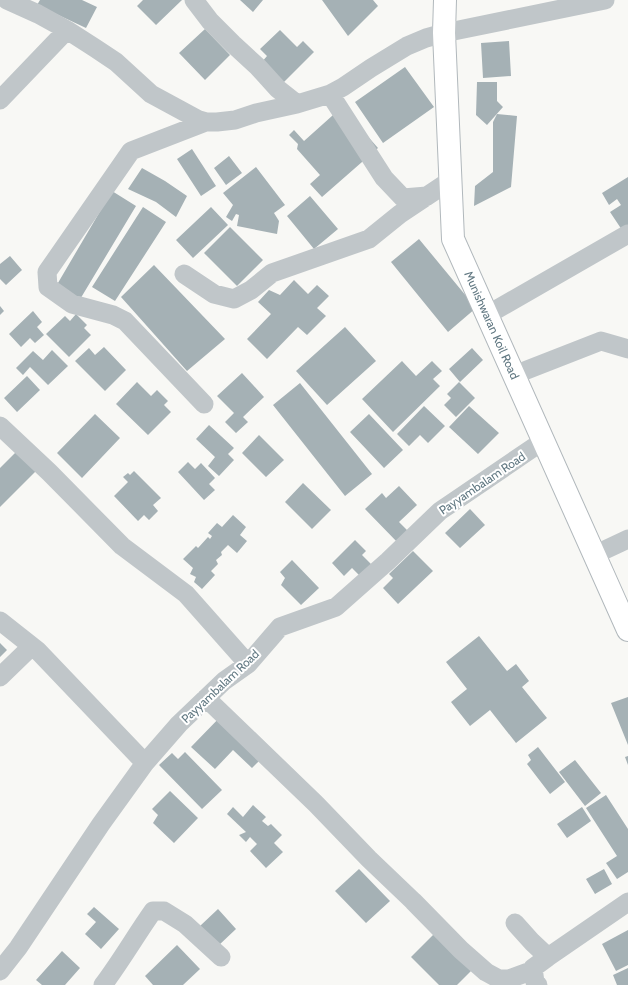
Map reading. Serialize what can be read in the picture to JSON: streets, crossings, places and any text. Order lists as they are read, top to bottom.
{
  "streets": {
    "main road": ["Munishwaran Koil Road"],
    "street": ["Payyambalam Road"]
  },
  "crossings": [
    ["Munishwaran Koil Road", "Payyambalam Road"]
  ]
}
